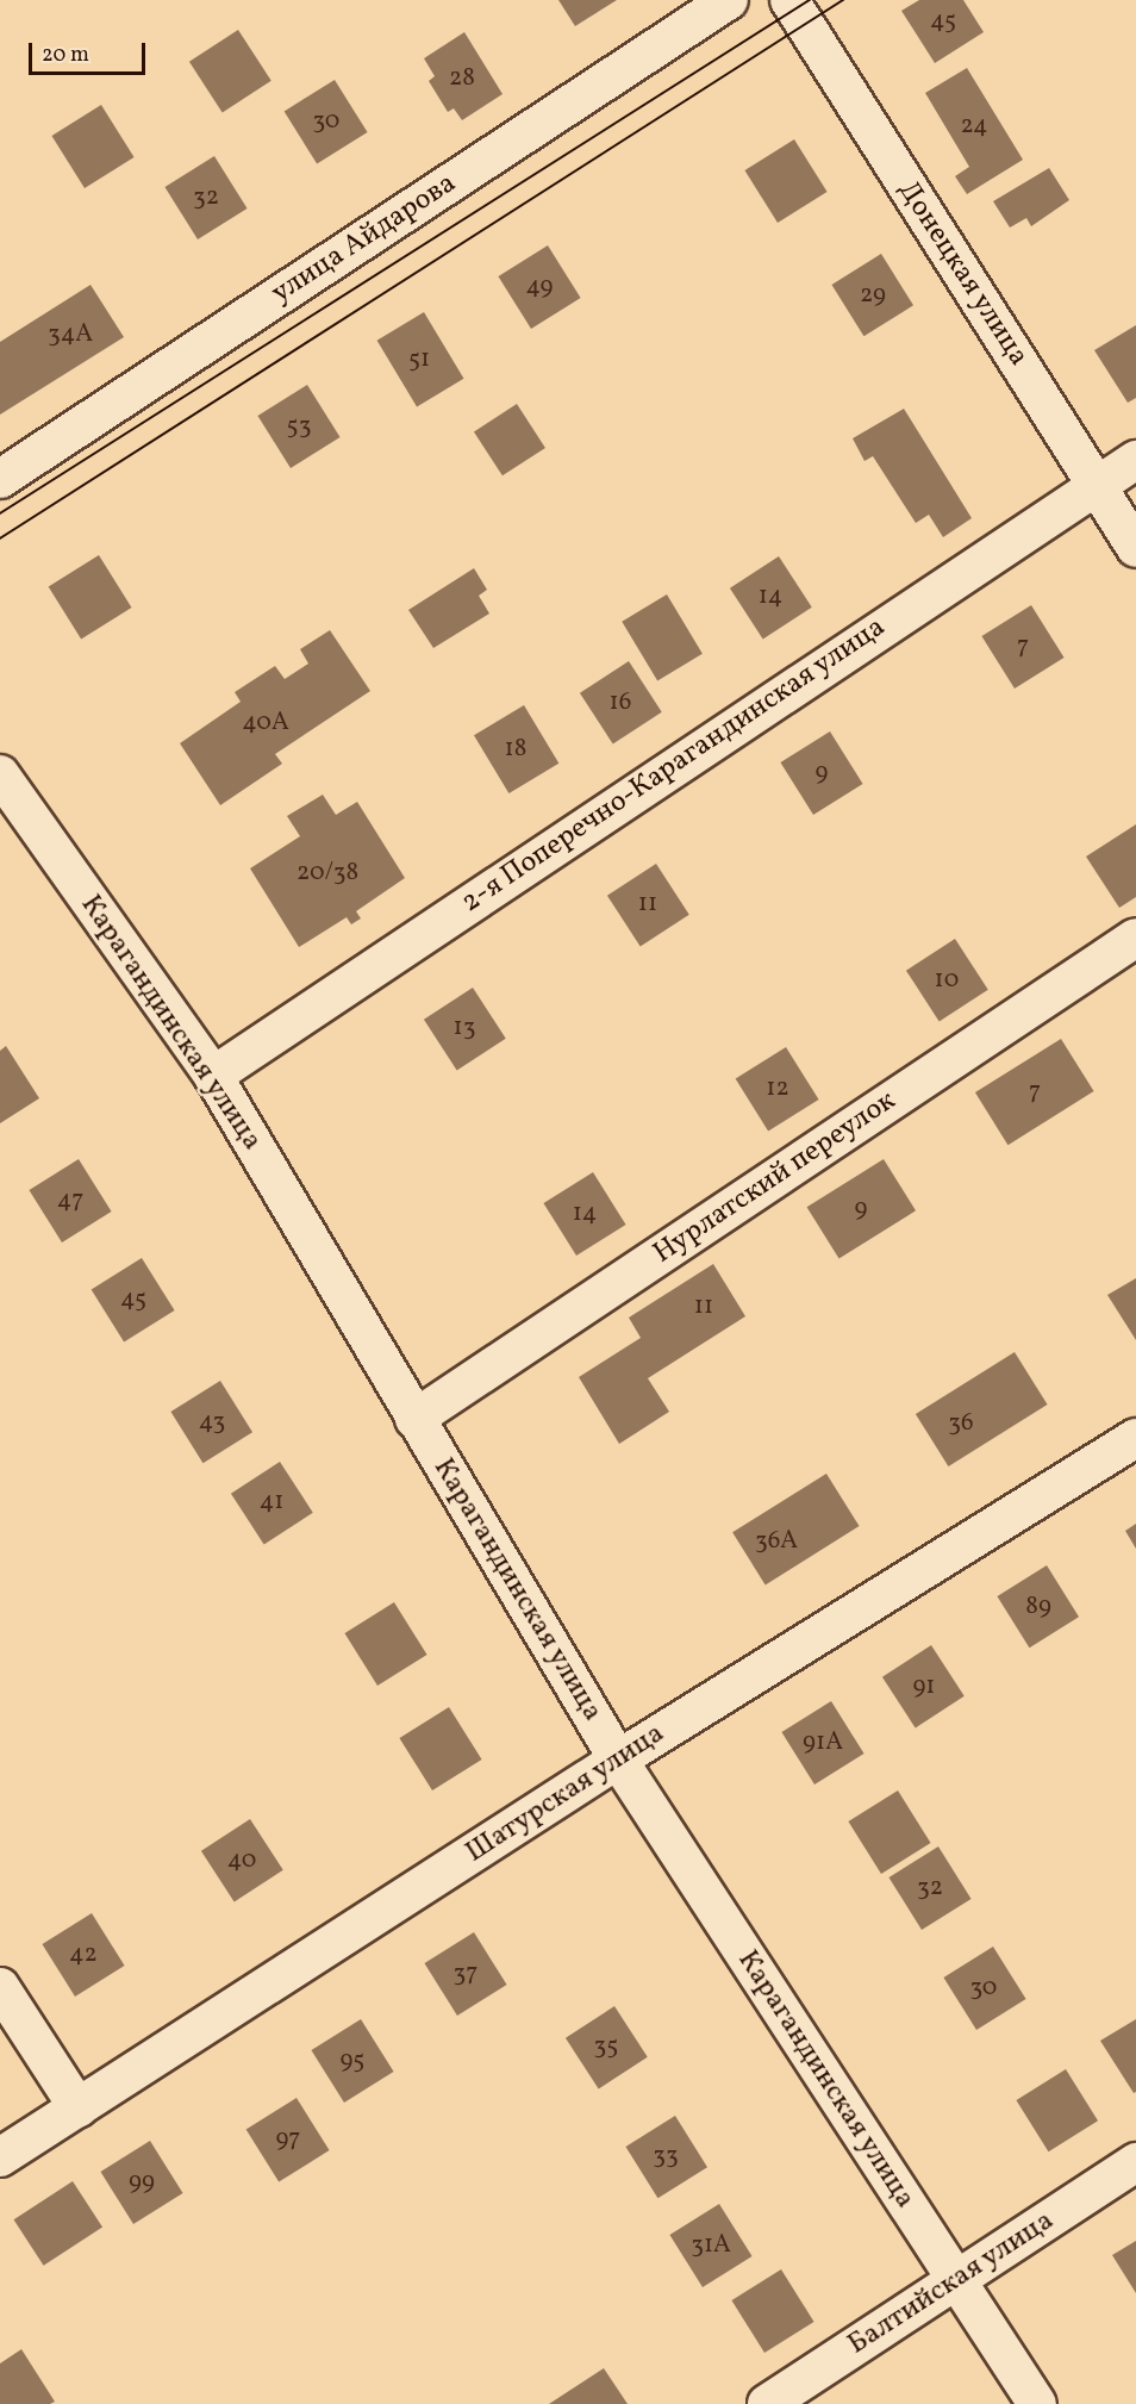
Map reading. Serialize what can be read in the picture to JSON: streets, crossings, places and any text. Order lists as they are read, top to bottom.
{
  "streets": {
    "street": [
      "улица Айдарова",
      "Донецкая улица",
      "2-я Поперечно-Карагандинская улица",
      "Карагандинская улица",
      "Нурлатский переулок",
      "Шатурская улица",
      "Балтийская улица"
    ]
  },
  "crossings": [
    ["Донецкая улица", "2-я Поперечно-Карагандинская улица"],
    ["2-я Поперечно-Карагандинская улица", "Карагандинская улица"],
    ["Карагандинская улица", "Нурлатский переулок"],
    ["Карагандинская улица", "Шатурская улица"],
    ["Карагандинская улица", "Балтийская улица"]
  ],
  "house_numbers": [
    "45",
    "28",
    "30",
    "24",
    "32",
    "49",
    "29",
    "34А",
    "51",
    "53",
    "14",
    "7",
    "16",
    "40А",
    "18",
    "9",
    "20/38",
    "11",
    "10",
    "13",
    "12",
    "7",
    "47",
    "9",
    "14",
    "45",
    "11",
    "43",
    "36",
    "41",
    "36А",
    "89",
    "91",
    "91А",
    "40",
    "32",
    "42",
    "37",
    "30",
    "35",
    "95",
    "97",
    "33",
    "99",
    "31А"
  ],
  "scale_bar": "20 m"
}
